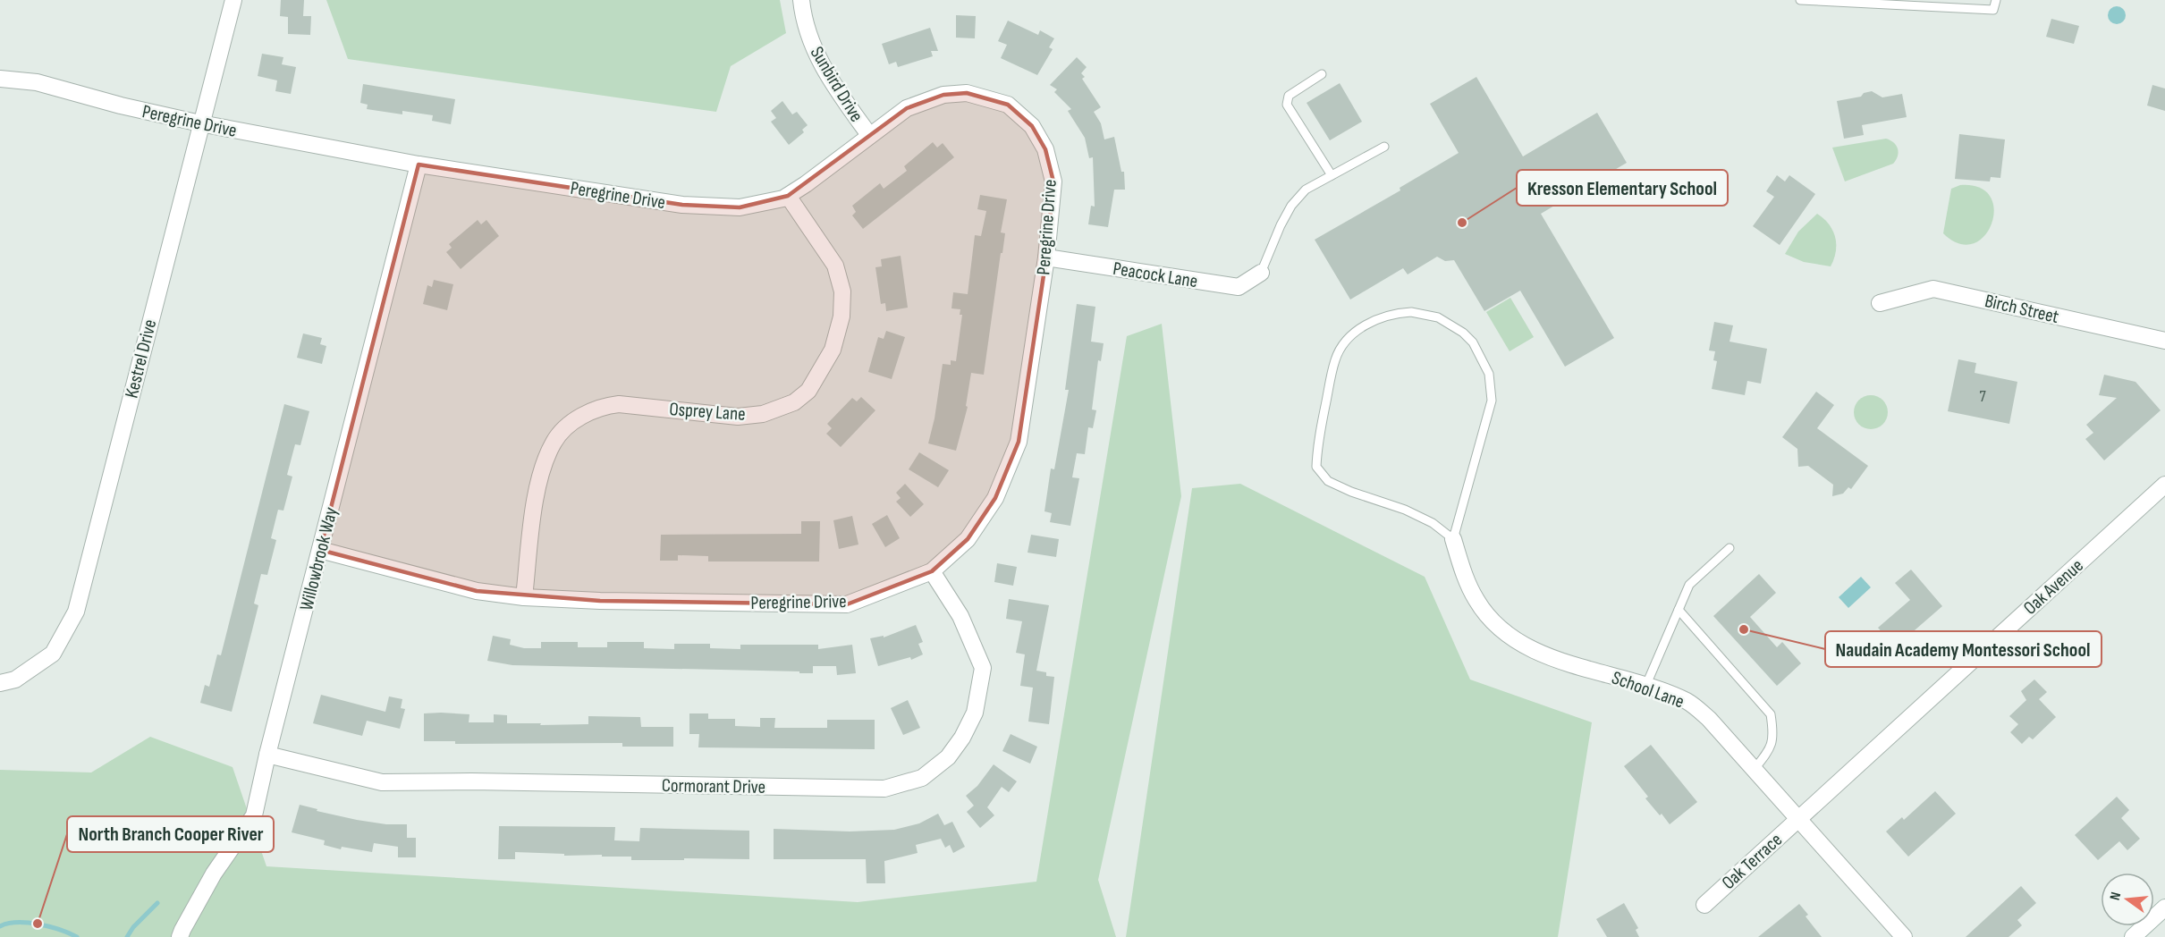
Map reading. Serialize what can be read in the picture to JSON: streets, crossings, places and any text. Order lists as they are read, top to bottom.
{
  "streets": {
    "street": [
      "Sunbird Drive",
      "Peregrine Drive",
      "Peacock Lane",
      "Birch Street",
      "Kestrel Drive",
      "Osprey Lane",
      "Willowbrook Way",
      "Oak Avenue",
      "School Lane",
      "Cormorant Drive",
      "Oak Terrace"
    ]
  },
  "crossings": [
    ["Sunbird Drive", "Peregrine Drive"],
    ["Peregrine Drive", "Peacock Lane"],
    ["Peregrine Drive", "Kestrel Drive"],
    ["Peregrine Drive", "Osprey Lane"],
    ["Peregrine Drive", "Willowbrook Way"],
    ["Peregrine Drive", "Cormorant Drive"],
    ["Willowbrook Way", "Cormorant Drive"],
    ["Oak Avenue", "School Lane"],
    ["Oak Avenue", "Oak Terrace"],
    ["School Lane", "Oak Terrace"]
  ],
  "places": ["Kresson Elementary School", "Naudain Academy Montessori School", "North Branch Cooper River"],
  "house_numbers": ["7"],
  "north": "left"
}
